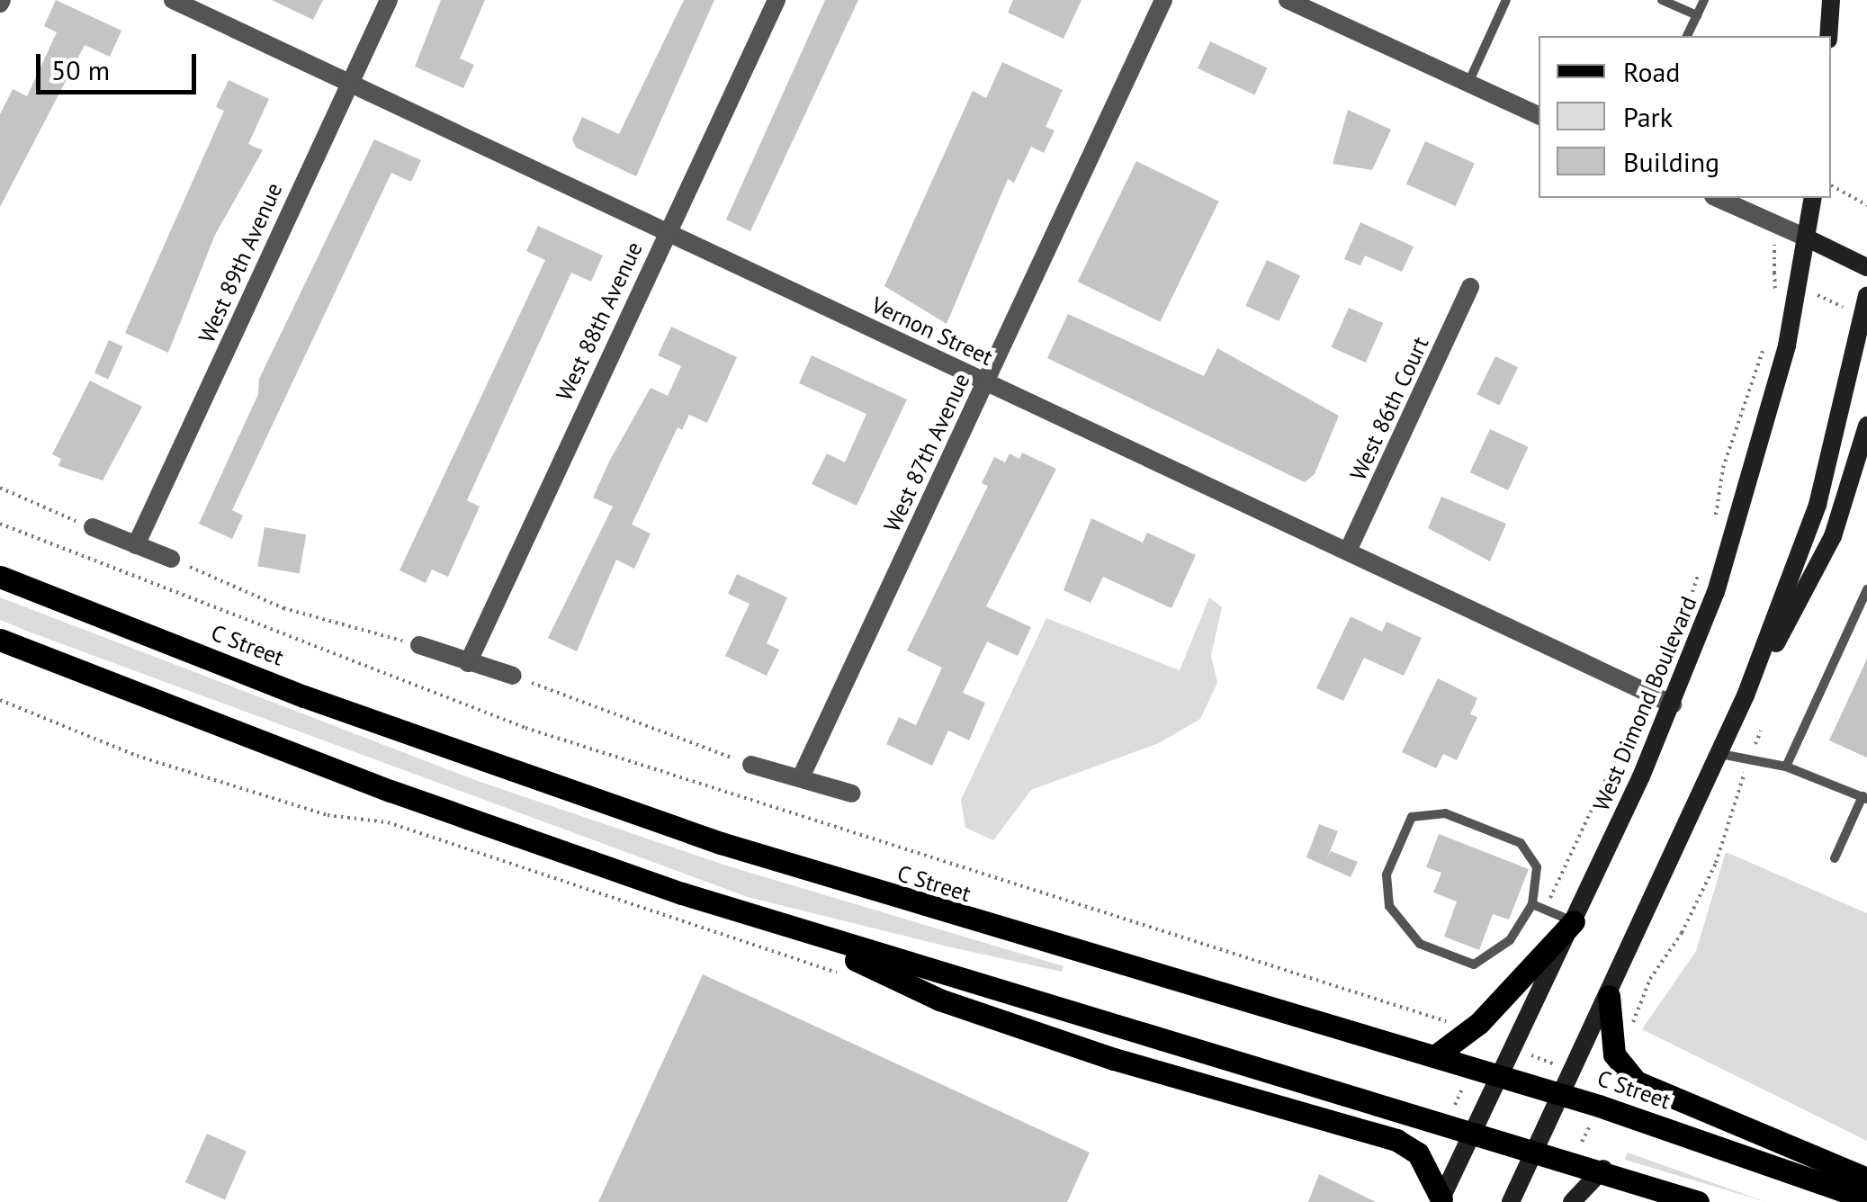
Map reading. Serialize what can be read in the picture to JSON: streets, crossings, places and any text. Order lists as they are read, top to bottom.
{
  "streets": {
    "main road": ["C Street", "West Dimond Boulevard"],
    "street": [
      "West 89th Avenue",
      "West 88th Avenue",
      "Vernon Street",
      "West 86th Court",
      "West 87th Avenue"
    ]
  },
  "crossings": [
    ["West 89th Avenue", "Vernon Street"],
    ["West 88th Avenue", "Vernon Street"],
    ["Vernon Street", "West 86th Court"],
    ["Vernon Street", "West 87th Avenue"],
    ["Vernon Street", "West Dimond Boulevard"],
    ["C Street", "West Dimond Boulevard"]
  ],
  "legend": ["Road", "Park", "Building"],
  "scale_bar": "50 m"
}
